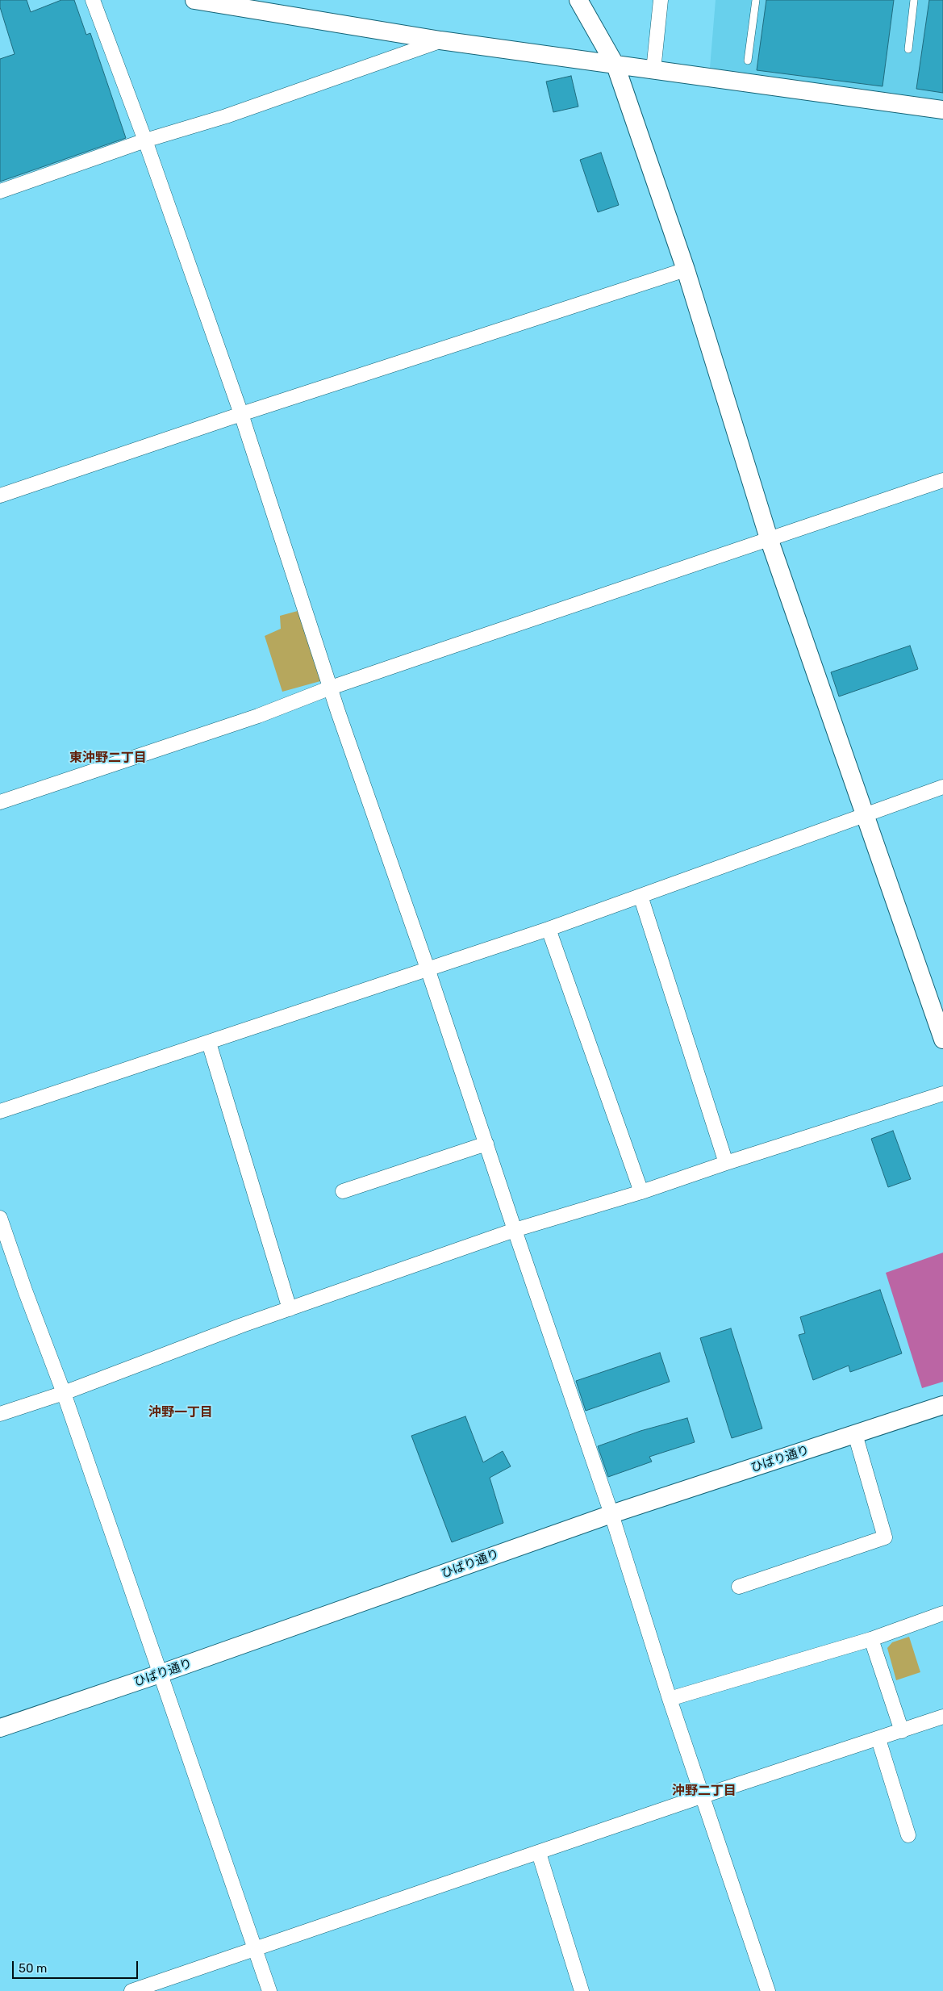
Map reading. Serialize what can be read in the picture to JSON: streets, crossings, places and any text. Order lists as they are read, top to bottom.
{
  "streets": {
    "street": ["ひばり通り"]
  },
  "districts": ["東沖野二丁目", "沖野一丁目", "沖野二丁目"],
  "scale_bar": "50 m"
}
